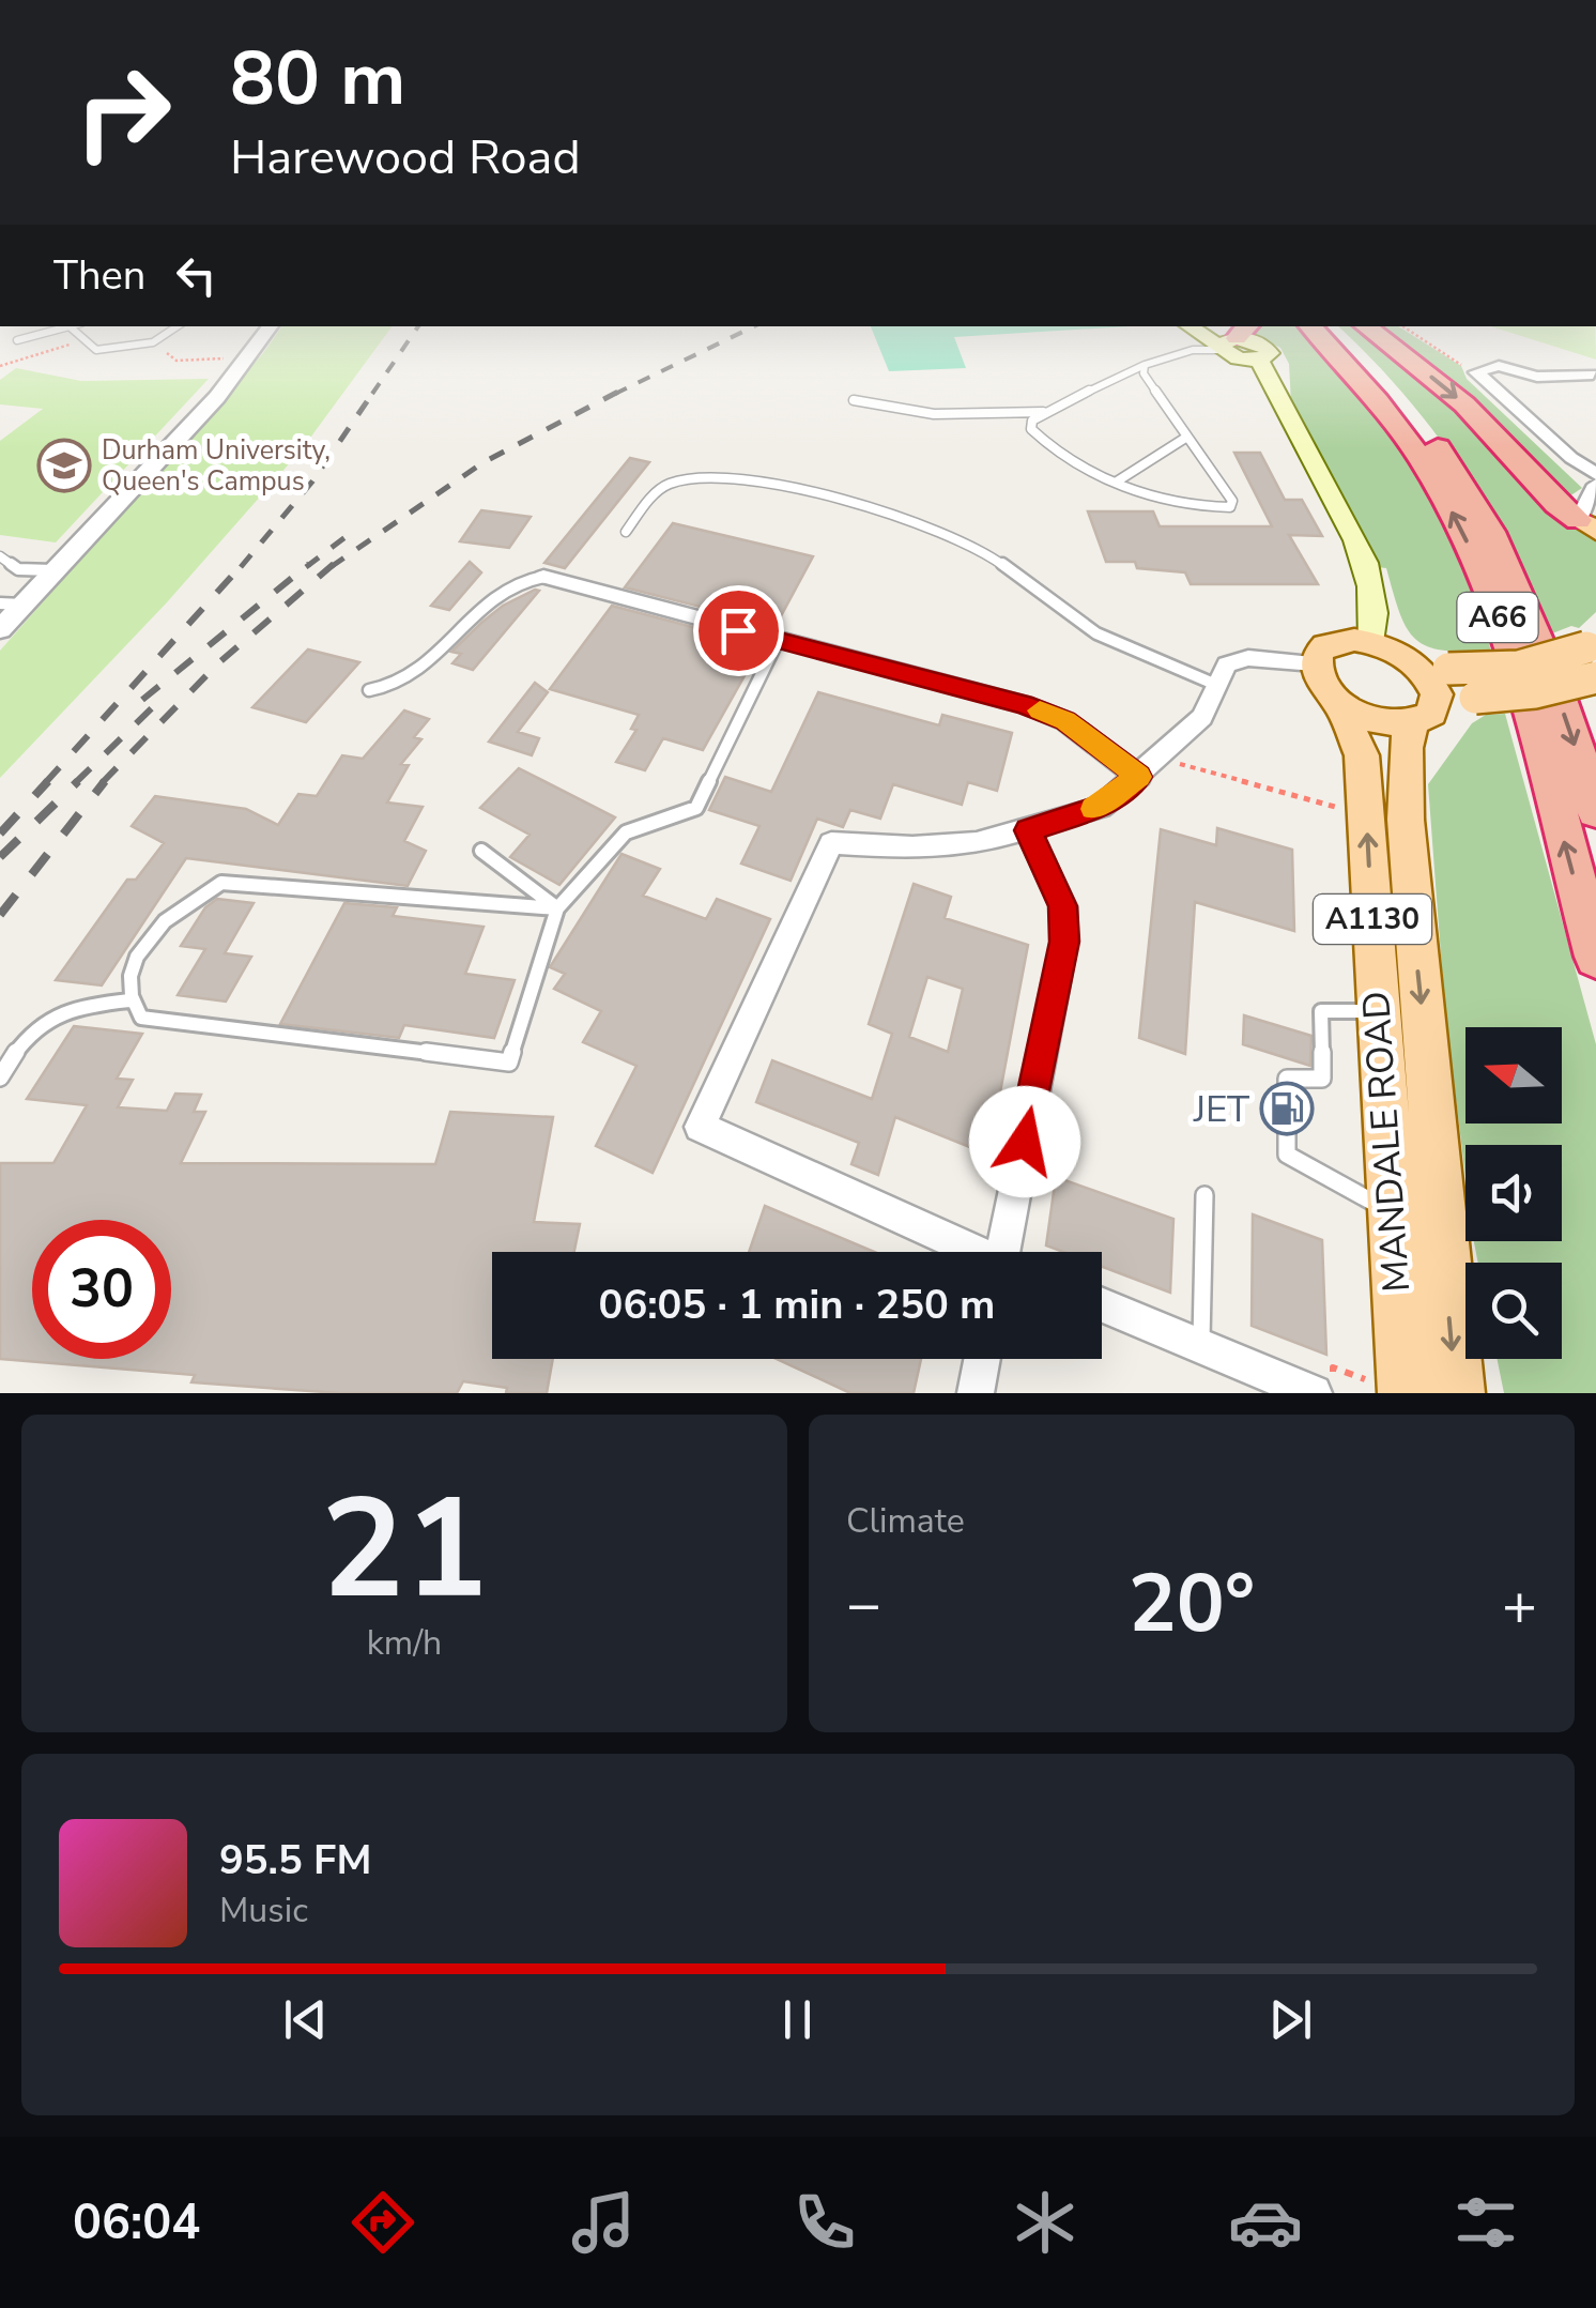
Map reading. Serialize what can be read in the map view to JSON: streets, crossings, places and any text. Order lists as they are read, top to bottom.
{
  "streets": {
    "highway": ["A66"],
    "main road": ["A1130", "MANDALE ROAD"]
  },
  "crossings": [
    ["A1130", "MANDALE ROAD"]
  ],
  "places": {
    "school or university": ["Durham University, Queen's Campus"],
    "fuel station": ["JET"]
  },
  "north": "left",
  "page": {
    "turn": ["80 m", "Harewood Road"],
    "then": "Then",
    "limit": "30",
    "trip": "06:05 · 1 min · 250 m",
    "tile": [
      ["21", "km/h"],
      "Climate"
    ],
    "heat": ["−", "20°", "+"],
    "song": ["95.5 FM", "Music"],
    "tabs": "06:04"
  }
}
